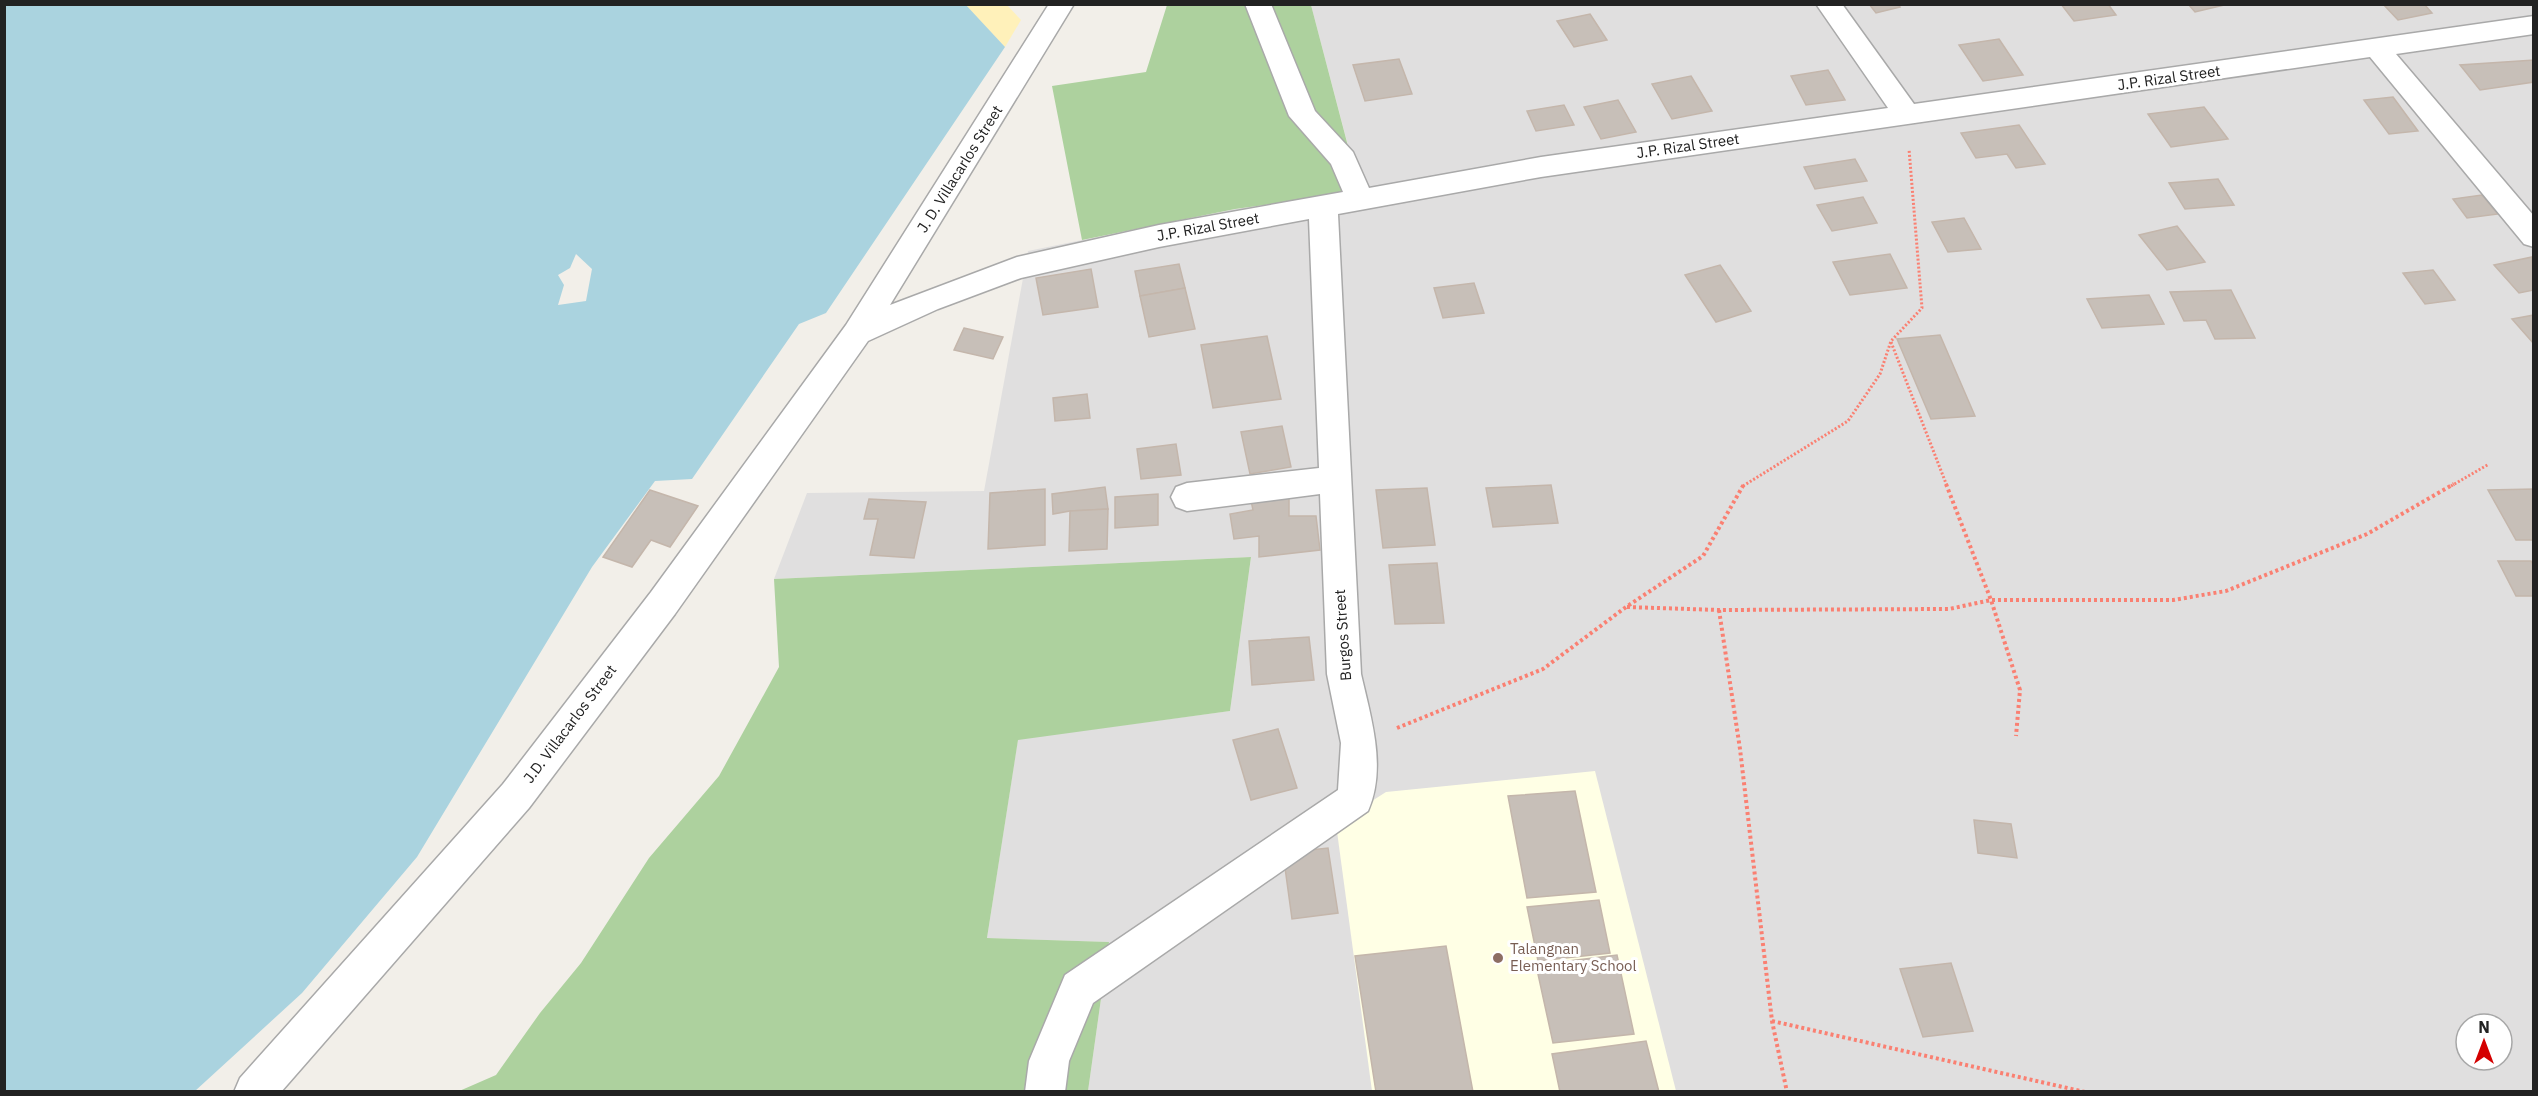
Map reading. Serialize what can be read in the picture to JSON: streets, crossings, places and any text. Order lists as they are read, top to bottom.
{
  "streets": {
    "street": [
      "J.P. Rizal Street",
      "J. D. Villacarlos Street",
      "Burgos Street",
      "J.D. Villacarlos Street"
    ]
  },
  "crossings": [
    ["J.P. Rizal Street", "J. D. Villacarlos Street"],
    ["J.P. Rizal Street", "Burgos Street"],
    ["J.P. Rizal Street", "J.D. Villacarlos Street"],
    ["J. D. Villacarlos Street", "J.D. Villacarlos Street"]
  ],
  "places": ["Talangnan Elementary School"],
  "north": "top"
}
